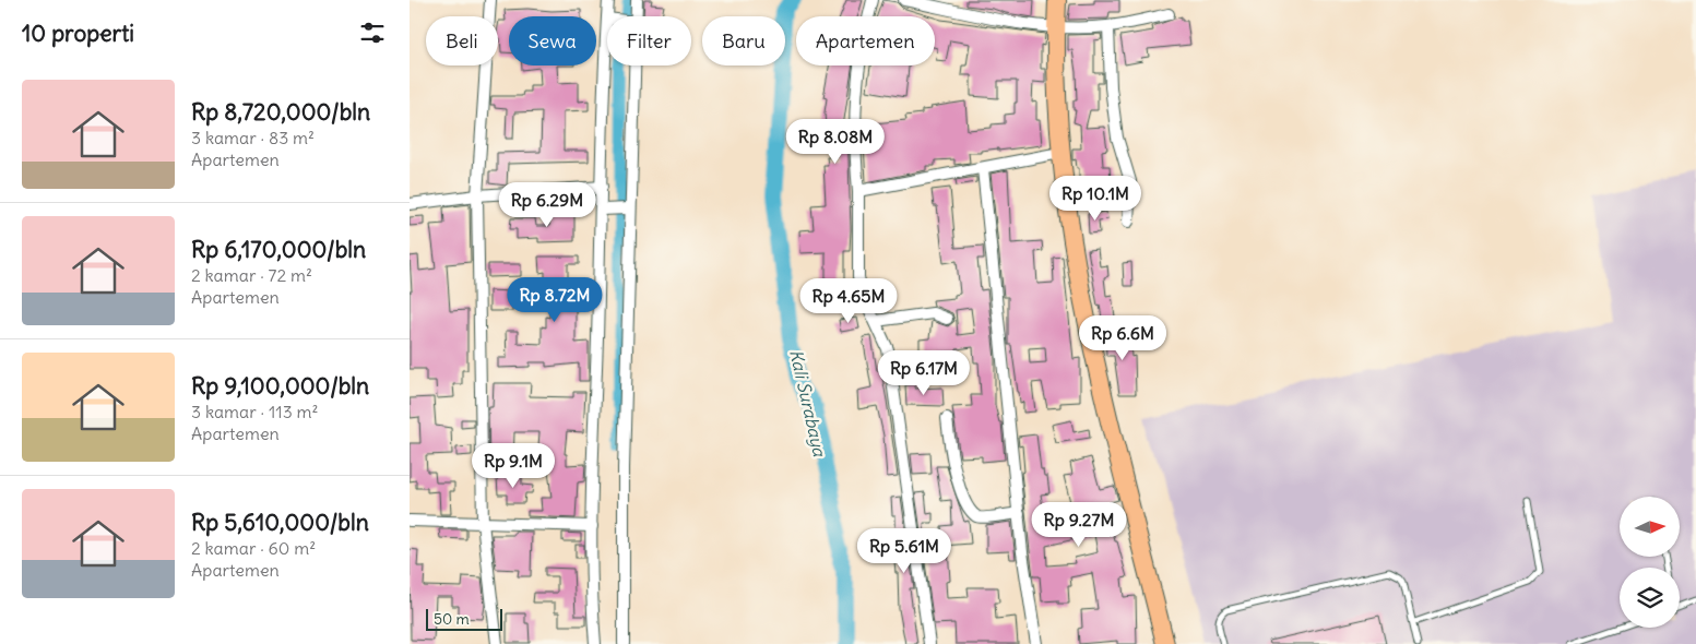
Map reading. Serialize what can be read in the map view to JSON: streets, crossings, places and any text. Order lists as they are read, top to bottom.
{
  "water": ["Kali Surabaya"],
  "scale_bar": "50 m",
  "north": "right",
  "page": {
    "heading": "10 properti",
    "chip": [
      "Beli",
      "Sewa",
      "Filter",
      "Baru",
      "Apartemen"
    ],
    "list": [
      {
        "name": "Rp 8,720,000/bln",
        "note": "3 kamar · 83 m² · Apartemen"
      },
      {
        "name": "Rp 6,170,000/bln",
        "note": "2 kamar · 72 m² · Apartemen"
      },
      {
        "name": "Rp 9,100,000/bln",
        "note": "3 kamar · 113 m² · Apartemen"
      },
      {
        "name": "Rp 5,610,000/bln",
        "note": "2 kamar · 60 m² · Apartemen"
      }
    ],
    "price": [
      "Rp 8.08M",
      "Rp 10.1M",
      "Rp 6.29M",
      "Rp 8.72M",
      "Rp 4.65M",
      "Rp 6.6M",
      "Rp 6.17M",
      "Rp 9.1M",
      "Rp 9.27M",
      "Rp 5.61M"
    ],
    "scale": "50 m"
  }
}
